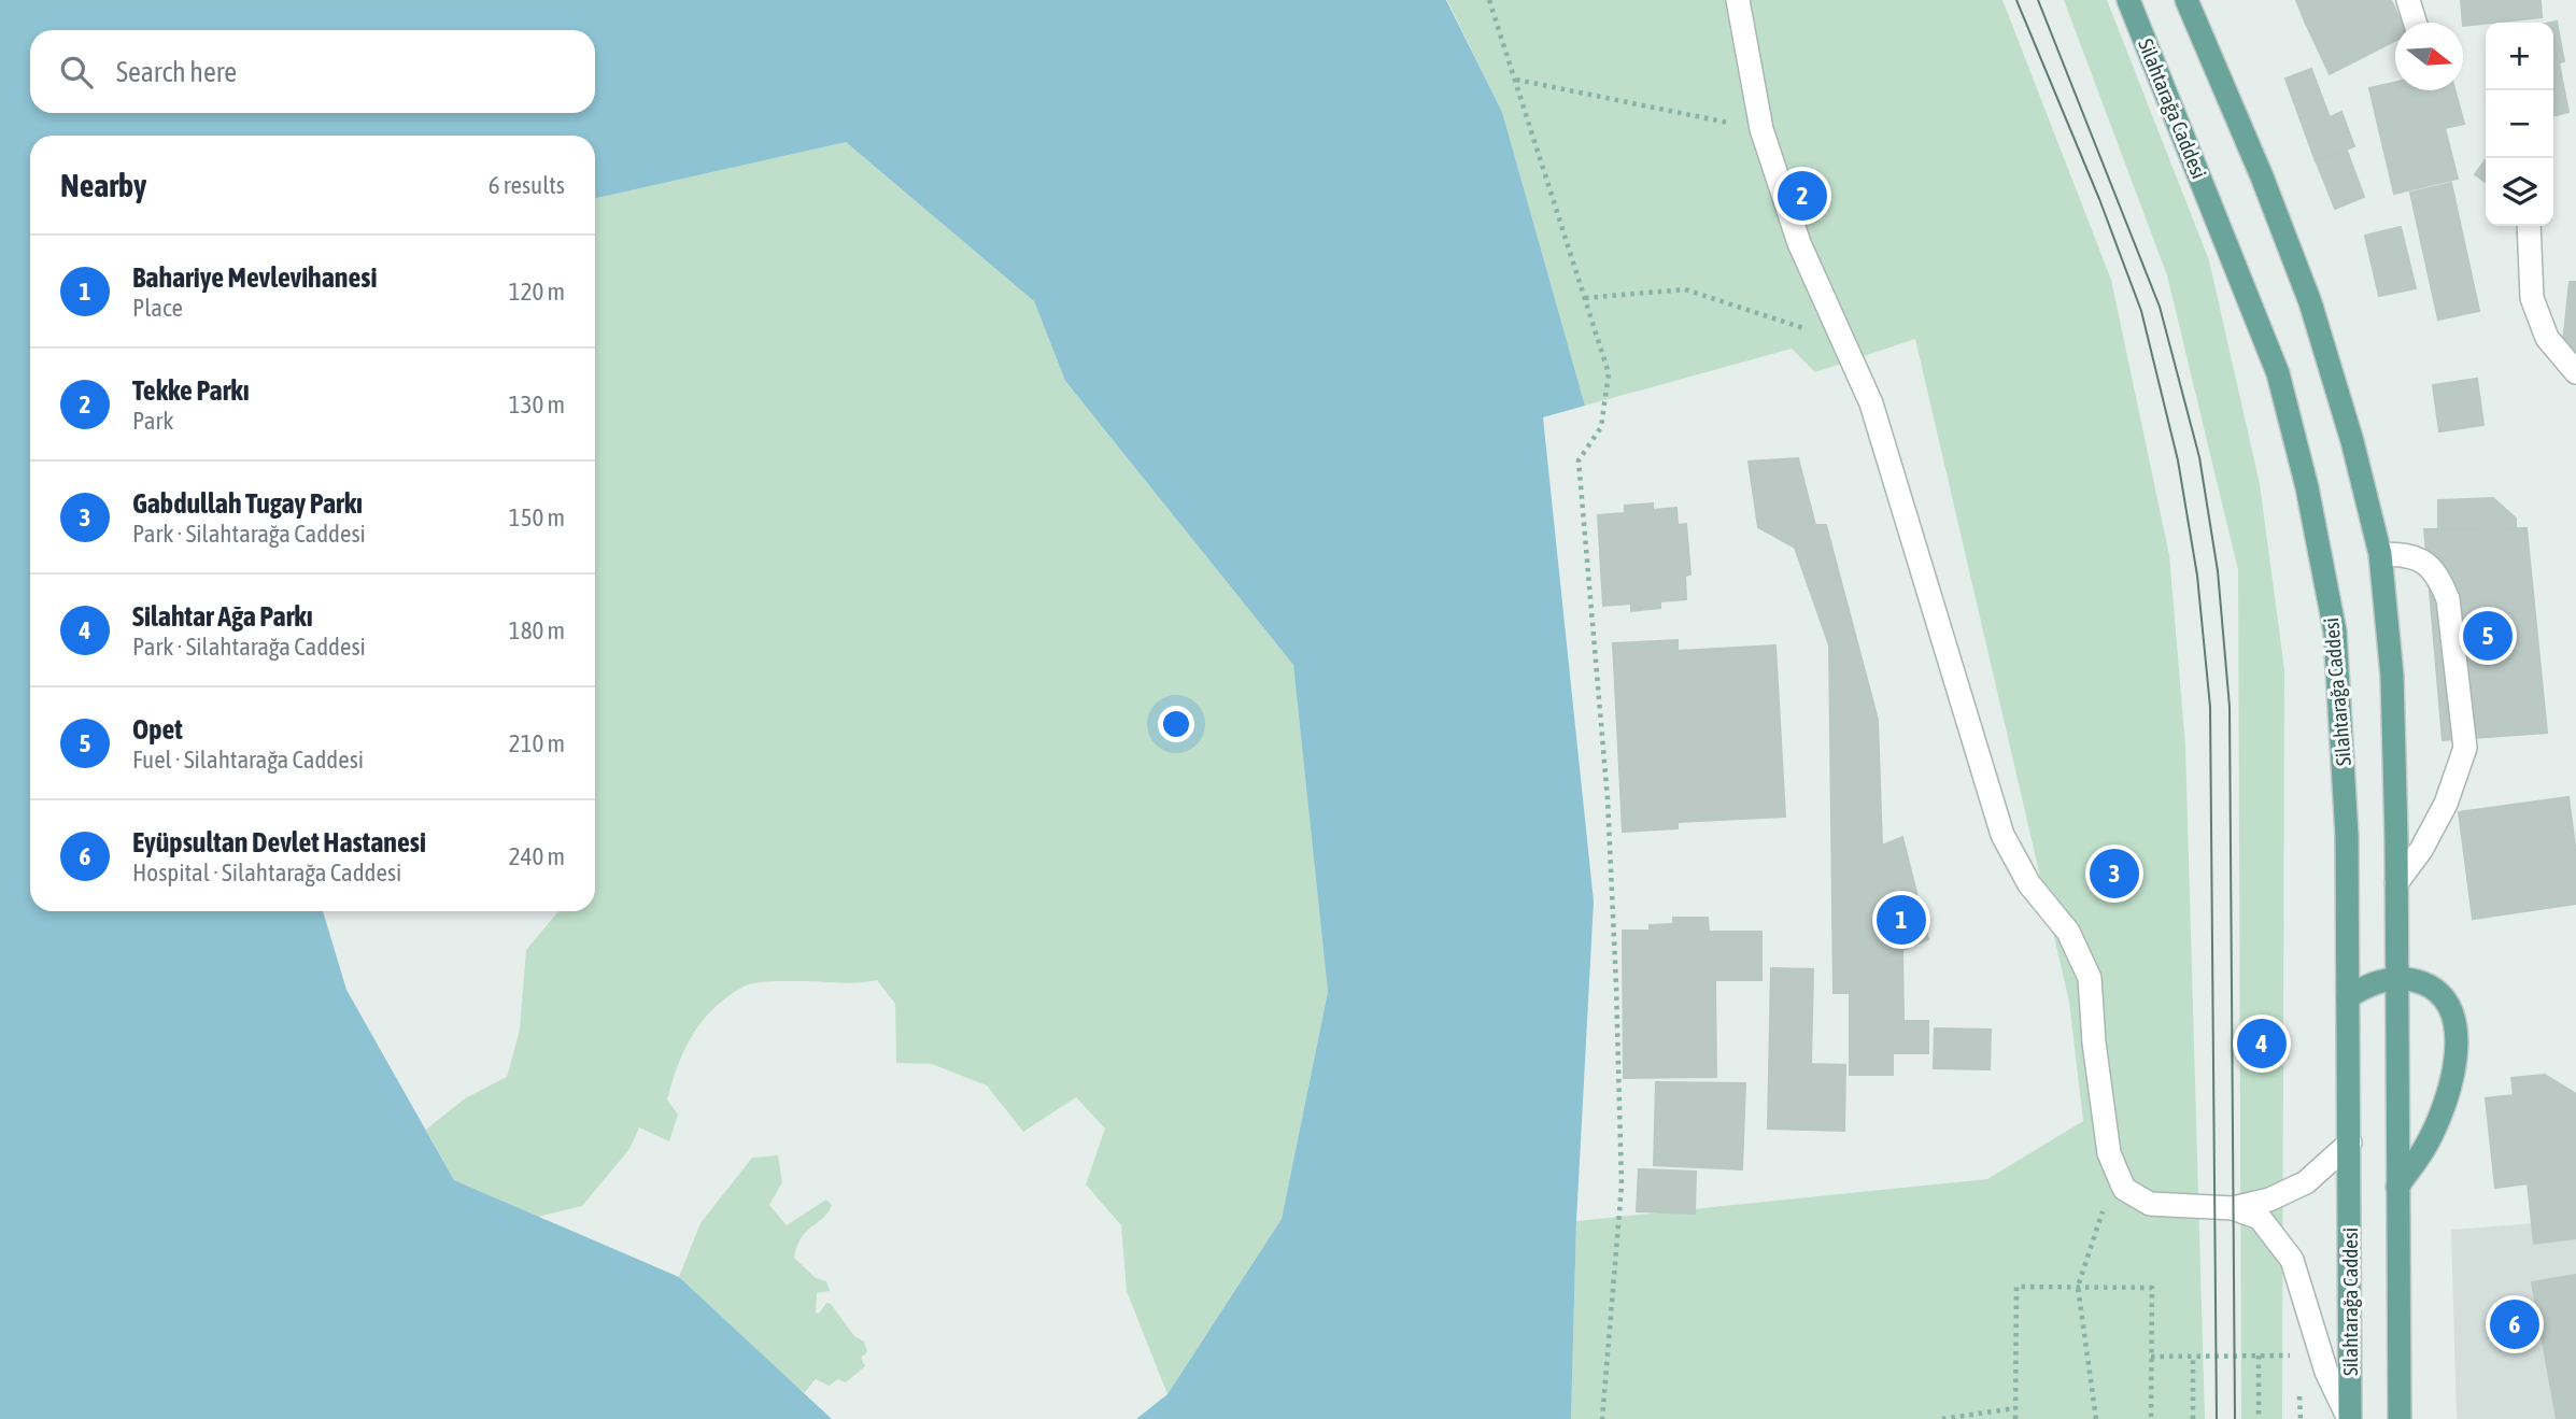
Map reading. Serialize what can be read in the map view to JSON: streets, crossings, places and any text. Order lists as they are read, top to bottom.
{
  "streets": {
    "main road": ["Silahtarağa Caddesi"]
  },
  "north": "right",
  "page": {
    "map_buttons": ["+", "−"],
    "search": "Search here",
    "heading": ["Nearby", "6 results"],
    "pins": [
      "2",
      "5",
      "3",
      "1",
      "4",
      "6"
    ],
    "list": [
      {
        "mark": "1",
        "name": "Bahariye Mevlevihanesi",
        "note": "Place",
        "value": "120 m"
      },
      {
        "mark": "2",
        "name": "Tekke Parkı",
        "note": "Park",
        "value": "130 m"
      },
      {
        "mark": "3",
        "name": "Gabdullah Tugay Parkı",
        "note": "Park · Silahtarağa Caddesi",
        "value": "150 m"
      },
      {
        "mark": "4",
        "name": "Silahtar Ağa Parkı",
        "note": "Park · Silahtarağa Caddesi",
        "value": "180 m"
      },
      {
        "mark": "5",
        "name": "Opet",
        "note": "Fuel · Silahtarağa Caddesi",
        "value": "210 m"
      },
      {
        "mark": "6",
        "name": "Eyüpsultan Devlet Hastanesi",
        "note": "Hospital · Silahtarağa Caddesi",
        "value": "240 m"
      }
    ]
  }
}
